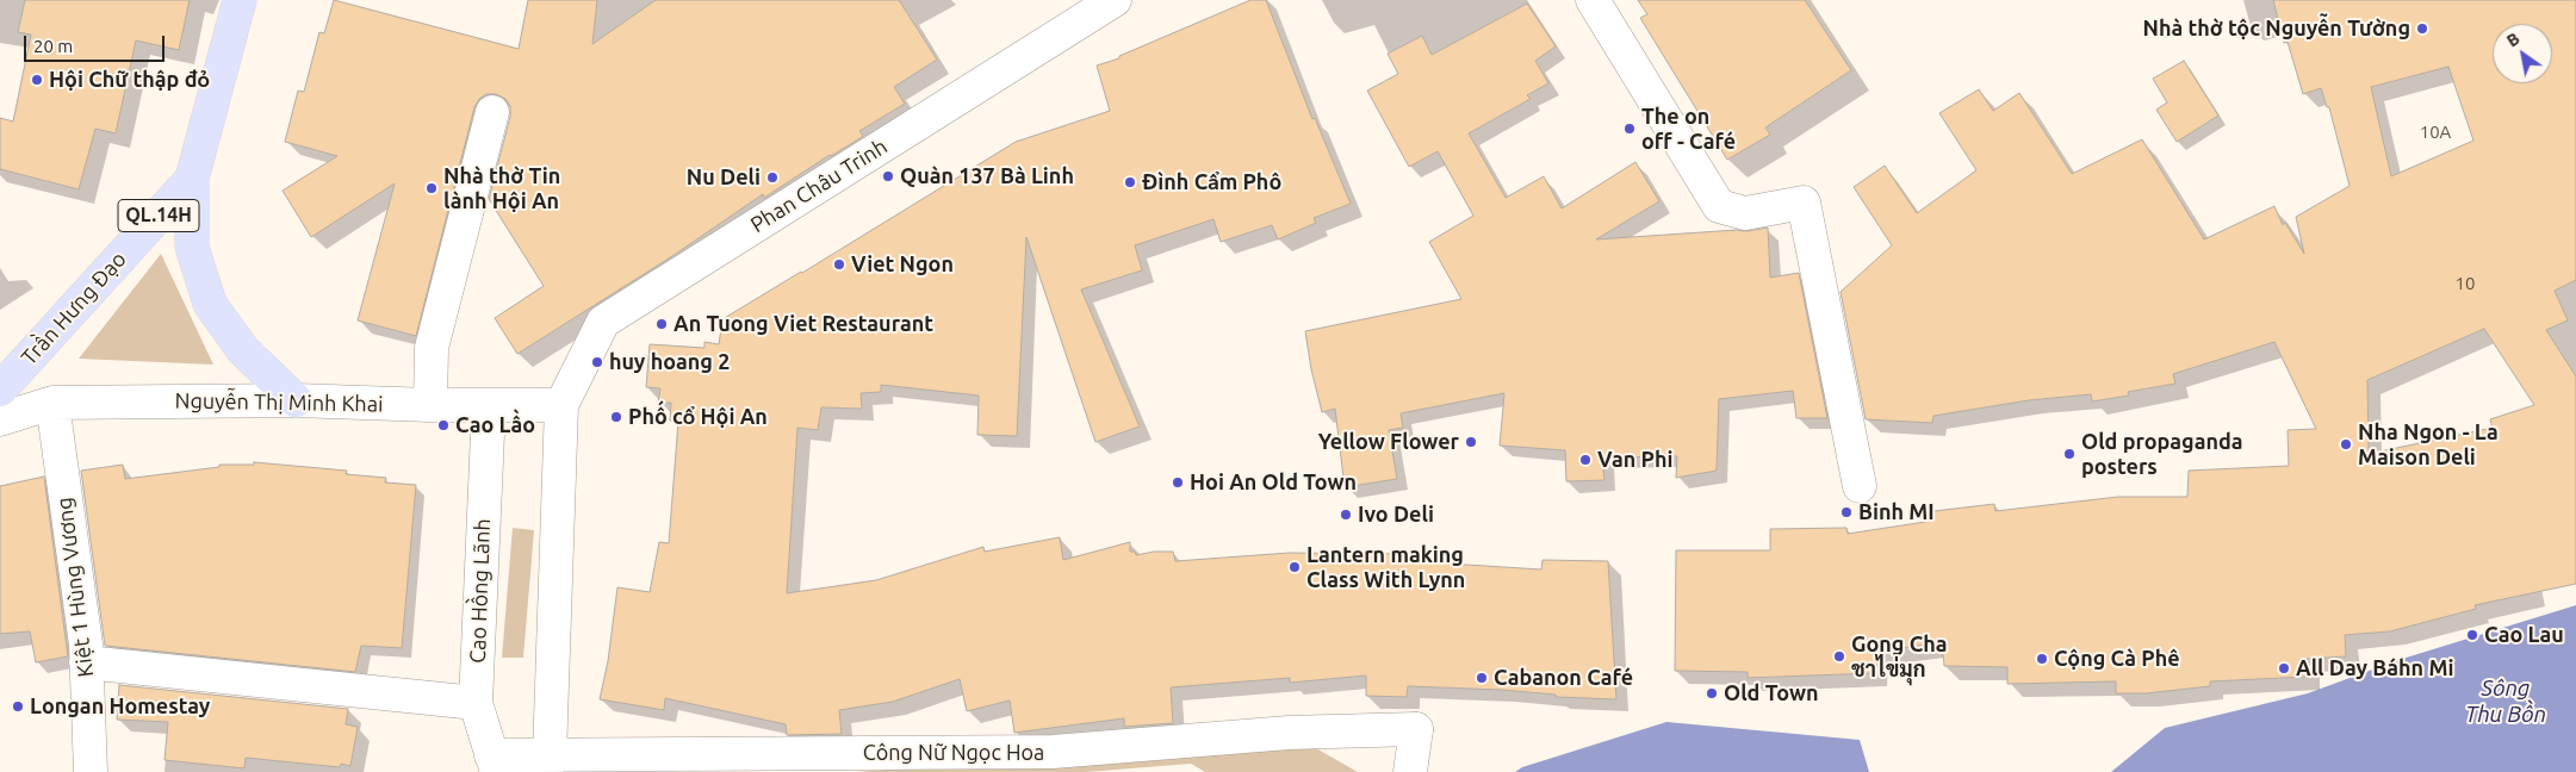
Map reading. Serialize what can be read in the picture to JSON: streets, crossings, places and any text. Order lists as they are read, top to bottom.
{
  "streets": {
    "main road": ["QL.14H", "Trần Hưng Đạo"],
    "street": [
      "Phan Châu Trinh",
      "Nguyễn Thị Minh Khai",
      "Kiệt 1 Hùng Vương",
      "Cao Hồng Lãnh",
      "Công Nữ Ngọc Hoa"
    ]
  },
  "crossings": [
    ["Phan Châu Trinh", "Nguyễn Thị Minh Khai"],
    ["Nguyễn Thị Minh Khai", "Kiệt 1 Hùng Vương"],
    ["Nguyễn Thị Minh Khai", "Cao Hồng Lãnh"],
    ["Cao Hồng Lãnh", "Công Nữ Ngọc Hoa"]
  ],
  "water": ["Sông Thu Bồn"],
  "places": [
    "Nhà thờ tộc Nguyễn Tường",
    "Hội Chữ thập đỏ",
    "The on off - Café",
    "Quàn 137 Bà Linh",
    "Nu Deli",
    "Đình Cẩm Phô",
    "Nhà thờ Tin lành Hội An",
    "Viet Ngon",
    "An Tuong Viet Restaurant",
    "huy hoang 2",
    "Phố cổ Hội An",
    "Cao Lầo",
    "Yellow Flower",
    "Nha Ngon - La Maison Deli",
    "Old propaganda posters",
    "Van Phi",
    "Hoi An Old Town",
    "Binh MI",
    "Ivo Deli",
    "Lantern making Class With Lynn",
    "Cao Lau",
    "Gong Cha ชาไข่มุก",
    "Cộng Cà Phê",
    "All Day Báhn Mi",
    "Cabanon Café",
    "Old Town",
    "Longan Homestay"
  ],
  "house_numbers": ["10A", "10"],
  "scale_bar": "20 m",
  "north": "top left"
}
